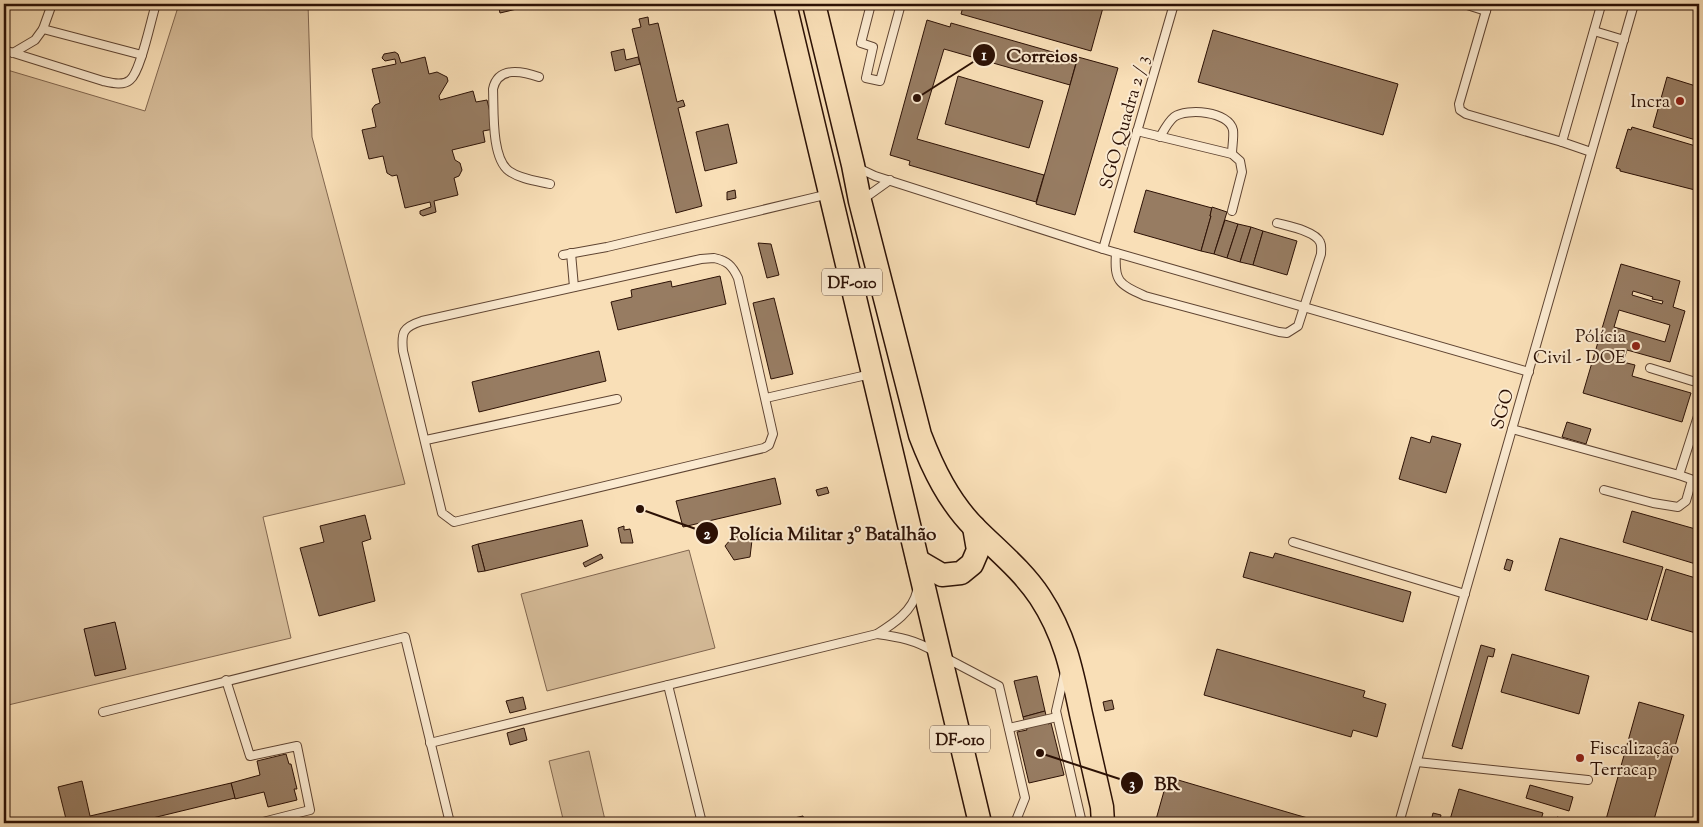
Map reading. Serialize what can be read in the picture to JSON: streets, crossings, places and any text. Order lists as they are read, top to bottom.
{
  "streets": {
    "main road": ["DF-010"],
    "lane": ["SGO Quadra 2 / 3", "SGO"]
  },
  "places": [
    "Correios",
    "Incra",
    "Pólícia Civil - DOE",
    "Polícia Militar 3º Batalhão",
    "BR",
    "Fiscalização Terracap"
  ]
}
